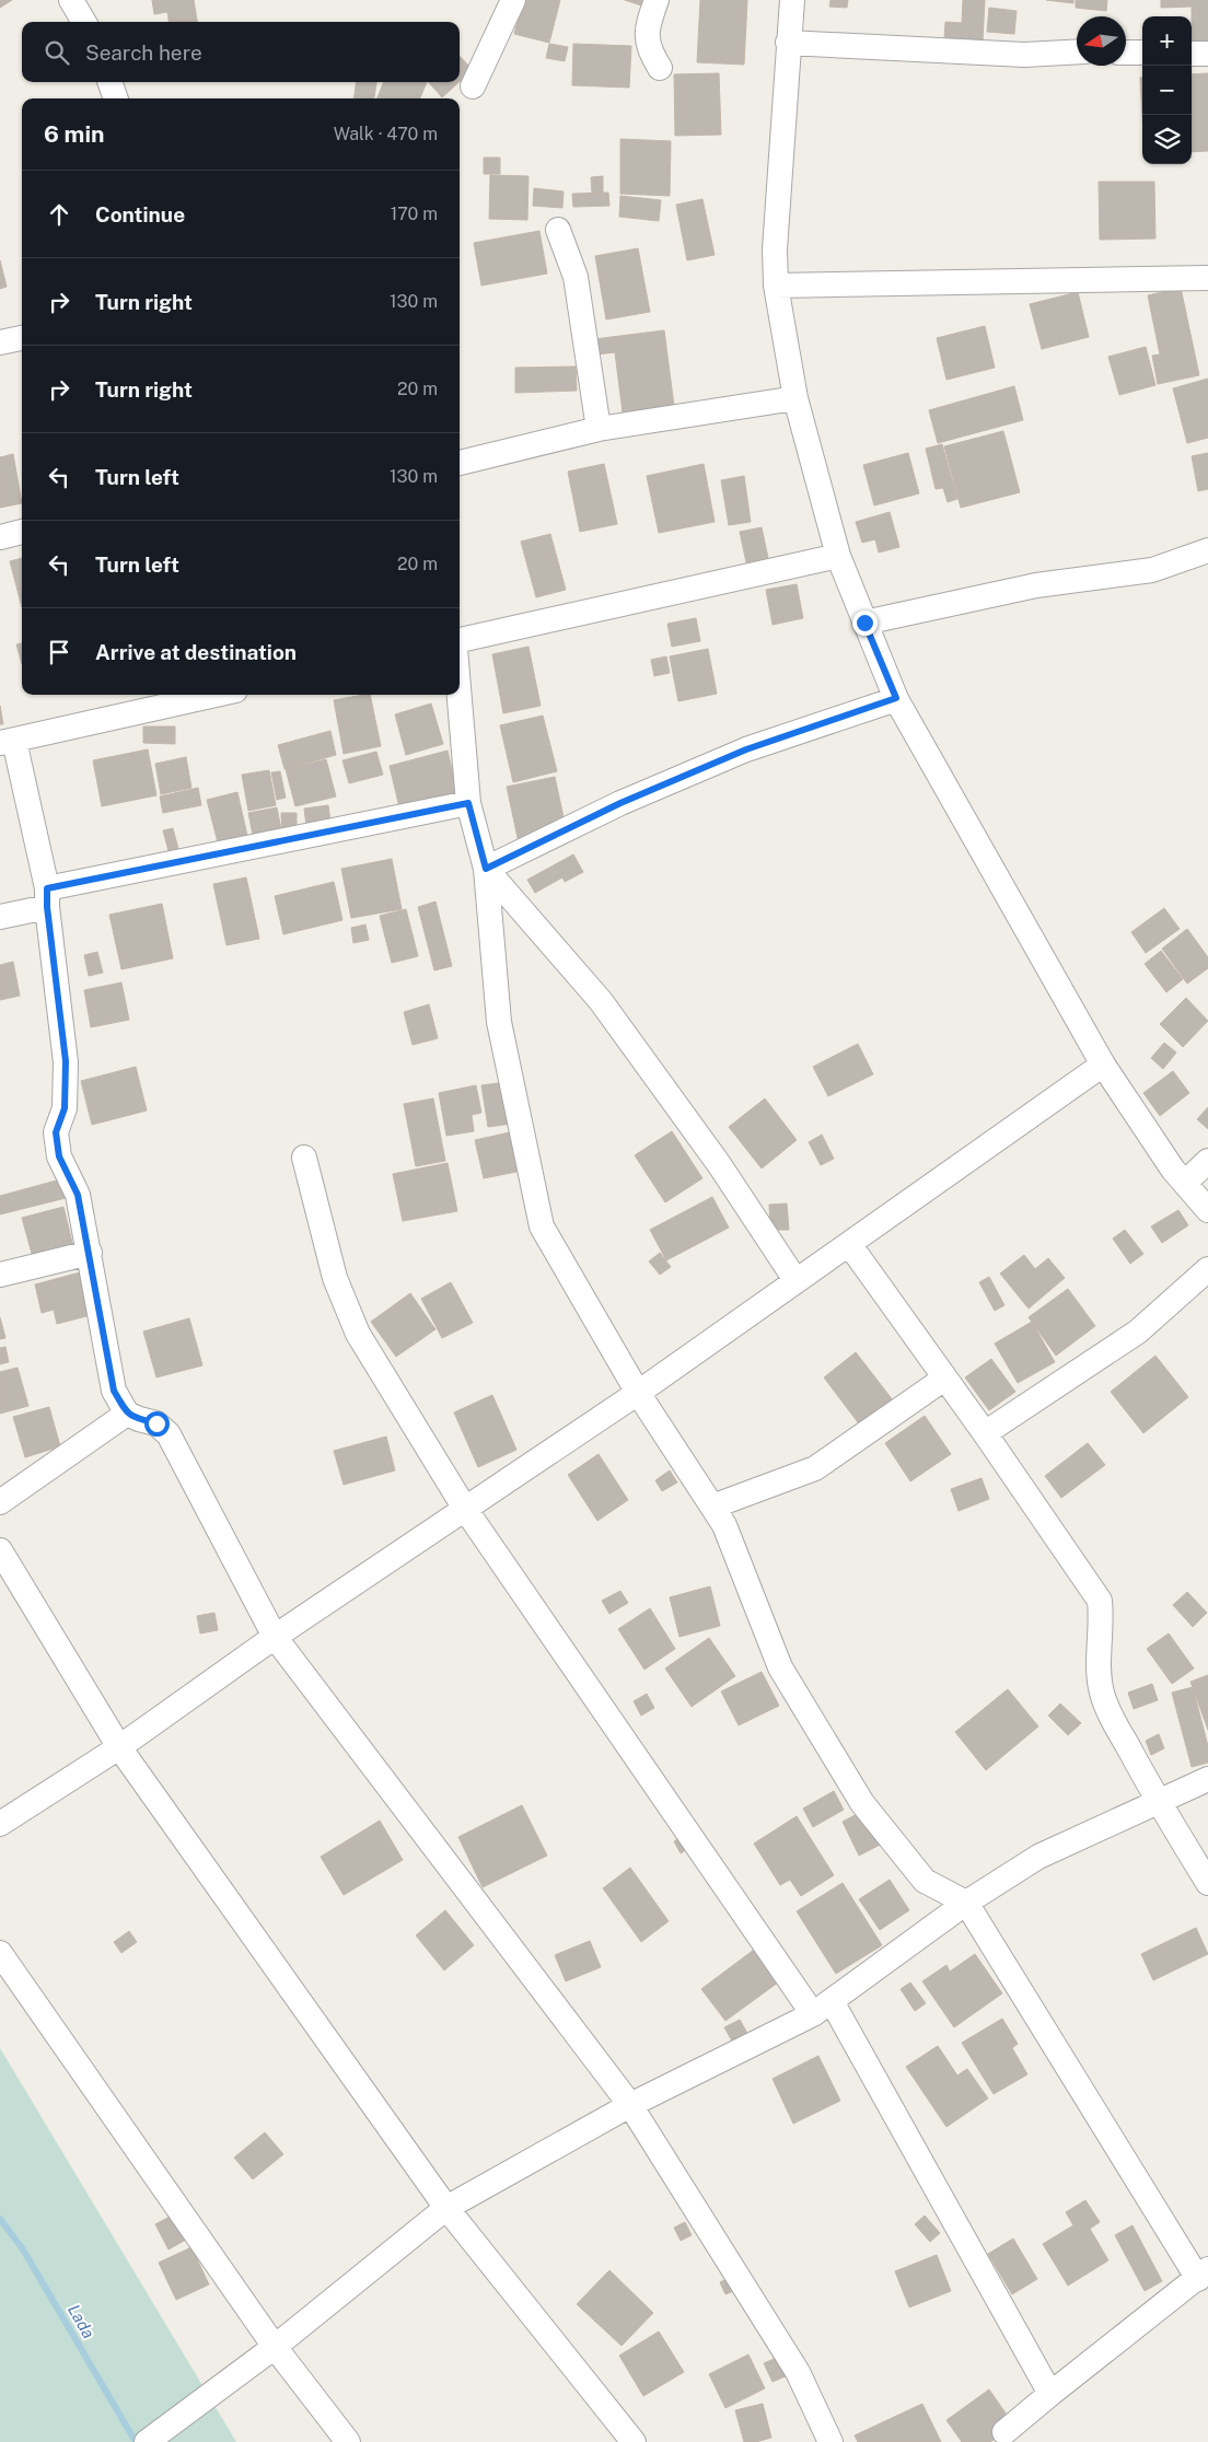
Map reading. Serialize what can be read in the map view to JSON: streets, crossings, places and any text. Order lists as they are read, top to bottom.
{
  "water": ["Lada"],
  "north": "left",
  "page": {
    "map_buttons": ["+", "−"],
    "search": "Search here",
    "heading": ["6 min", "Walk · 470 m"],
    "list": [
      ["Continue", "170 m"],
      ["Turn right", "130 m"],
      ["Turn right", "20 m"],
      ["Turn left", "130 m"],
      ["Turn left", "20 m"],
      "Arrive at destination"
    ]
  }
}
